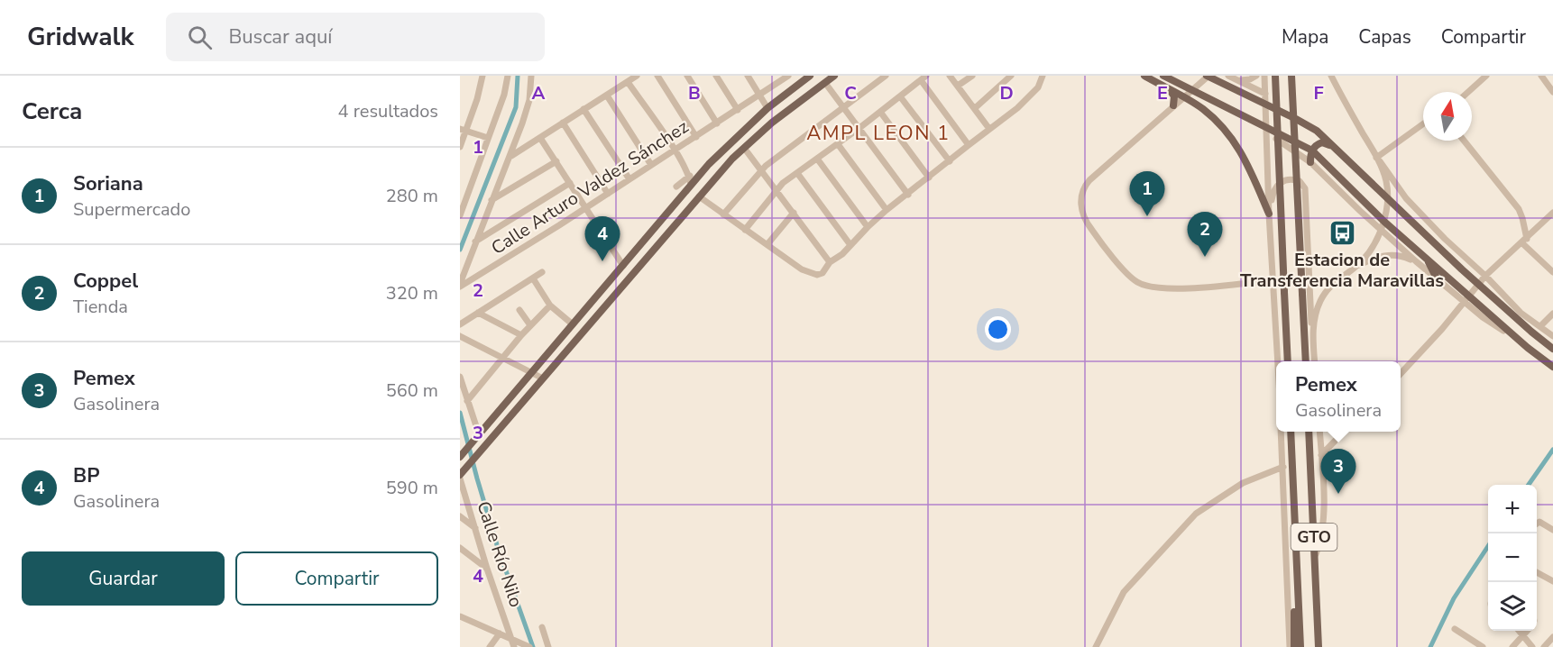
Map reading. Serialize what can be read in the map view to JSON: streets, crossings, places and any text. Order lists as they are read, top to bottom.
{
  "streets": {
    "main road": ["GTO"],
    "street": ["Calle Arturo Valdez Sánchez", "Calle Río Nilo"]
  },
  "districts": ["AMPL LEON 1"],
  "places": {
    "bus stop": ["Estacion de Transferencia Maravillas"]
  },
  "north": "top",
  "page": {
    "header": "Gridwalk",
    "search": "Buscar aquí",
    "nav": ["Mapa", "Capas", "Compartir"],
    "heading": ["Cerca", "4 resultados"],
    "list": [
      {
        "mark": "1",
        "name": "Soriana",
        "note": "Supermercado",
        "value": "280 m"
      },
      {
        "mark": "2",
        "name": "Coppel",
        "note": "Tienda",
        "value": "320 m"
      },
      {
        "mark": "3",
        "name": "Pemex",
        "note": "Gasolinera",
        "value": "560 m"
      },
      {
        "mark": "4",
        "name": "BP",
        "note": "Gasolinera",
        "value": "590 m"
      }
    ],
    "pins": [
      "1",
      "2",
      "4",
      "3"
    ],
    "popup": ["Pemex", "Gasolinera"],
    "map_buttons": ["+", "−"],
    "buttons": ["Guardar", "Compartir"]
  },
  "grid": {
    "columns": [
      "A",
      "B",
      "C",
      "D",
      "E",
      "F"
    ],
    "rows": [
      "1",
      "2",
      "3",
      "4"
    ]
  }
}
